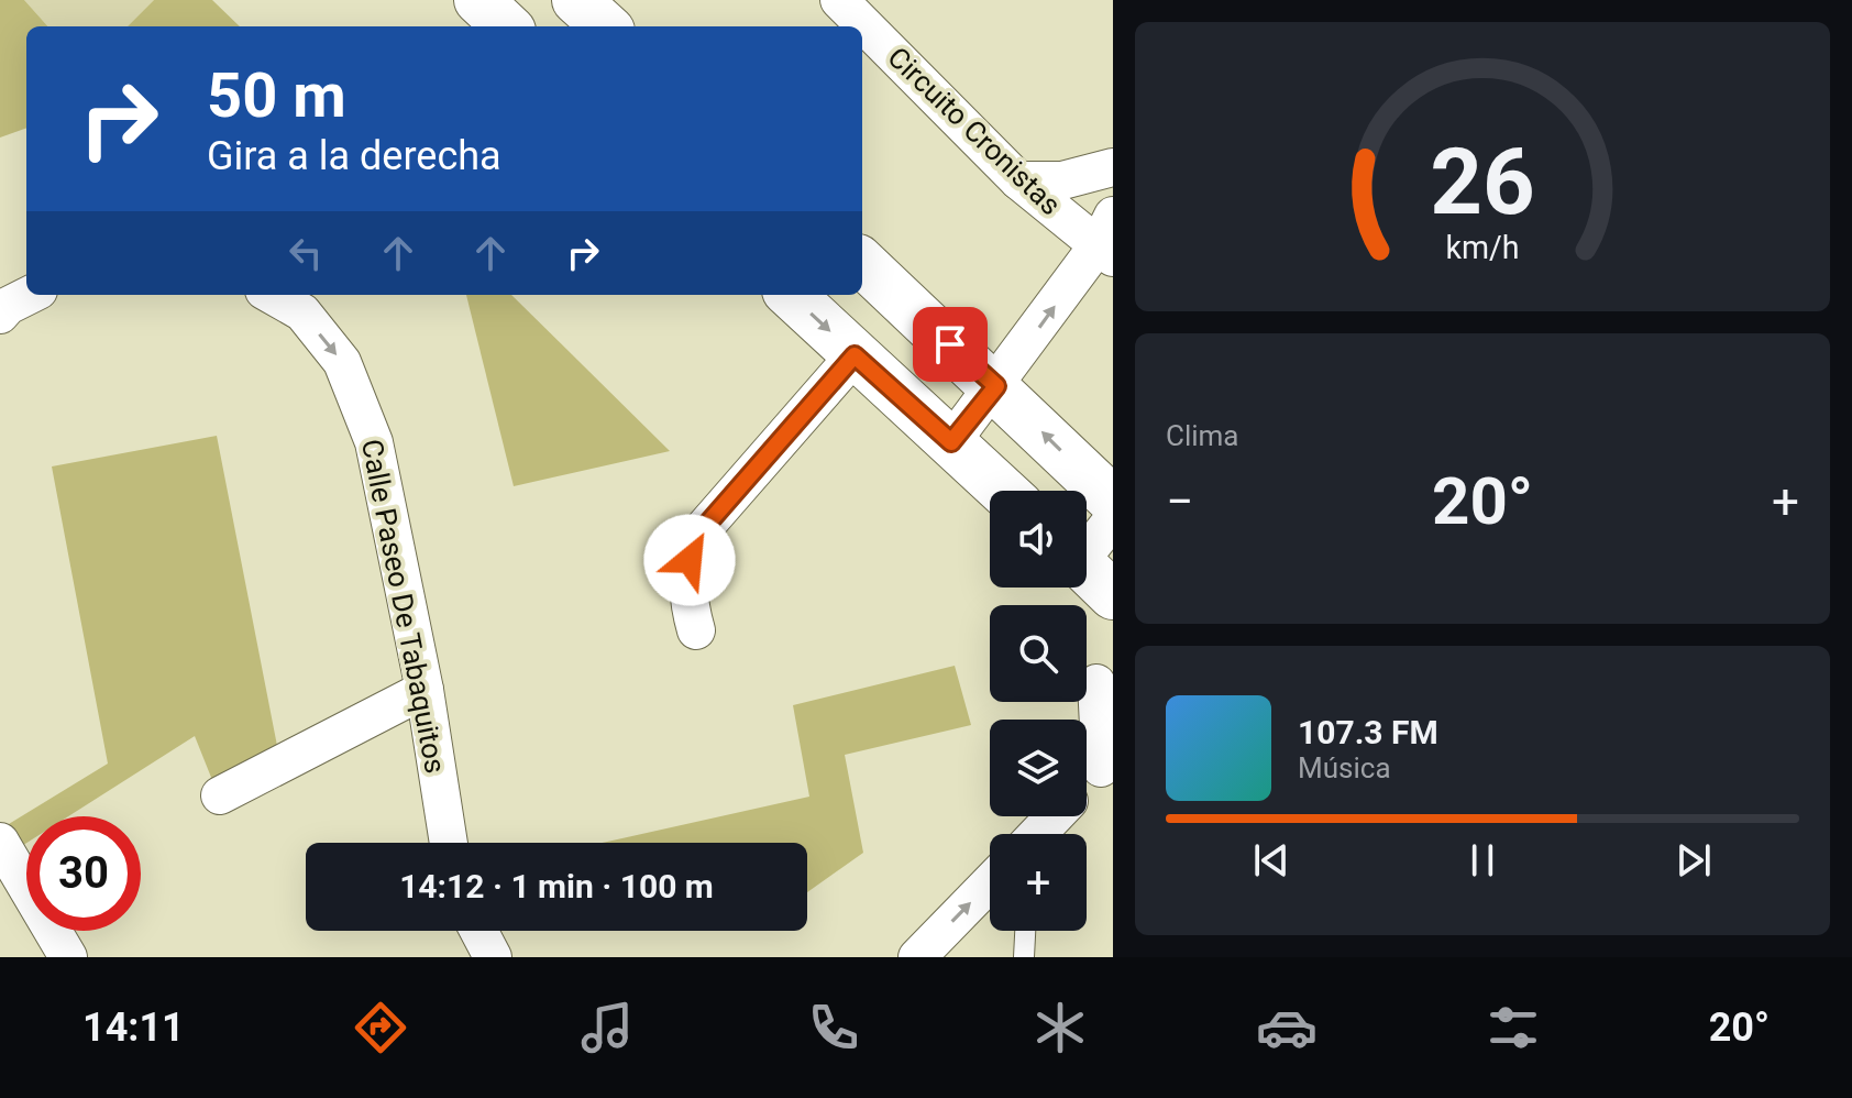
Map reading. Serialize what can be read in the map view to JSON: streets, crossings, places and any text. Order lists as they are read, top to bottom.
{
  "streets": {
    "street": ["Circuito Cronistas", "Calle Paseo De Tabaquitos"]
  },
  "one_way": ["Calle Paseo De Tabaquitos"],
  "page": {
    "turn": ["50 m", "Gira a la derecha"],
    "tile": "Clima",
    "heat": ["−", "20°", "+"],
    "map_buttons": "+",
    "song": ["107.3 FM", "Música"],
    "limit": "30",
    "trip": "14:12 · 1 min · 100 m",
    "tabs": ["14:11", "20°"],
    "gauge": ["26", "km/h"]
  }
}
